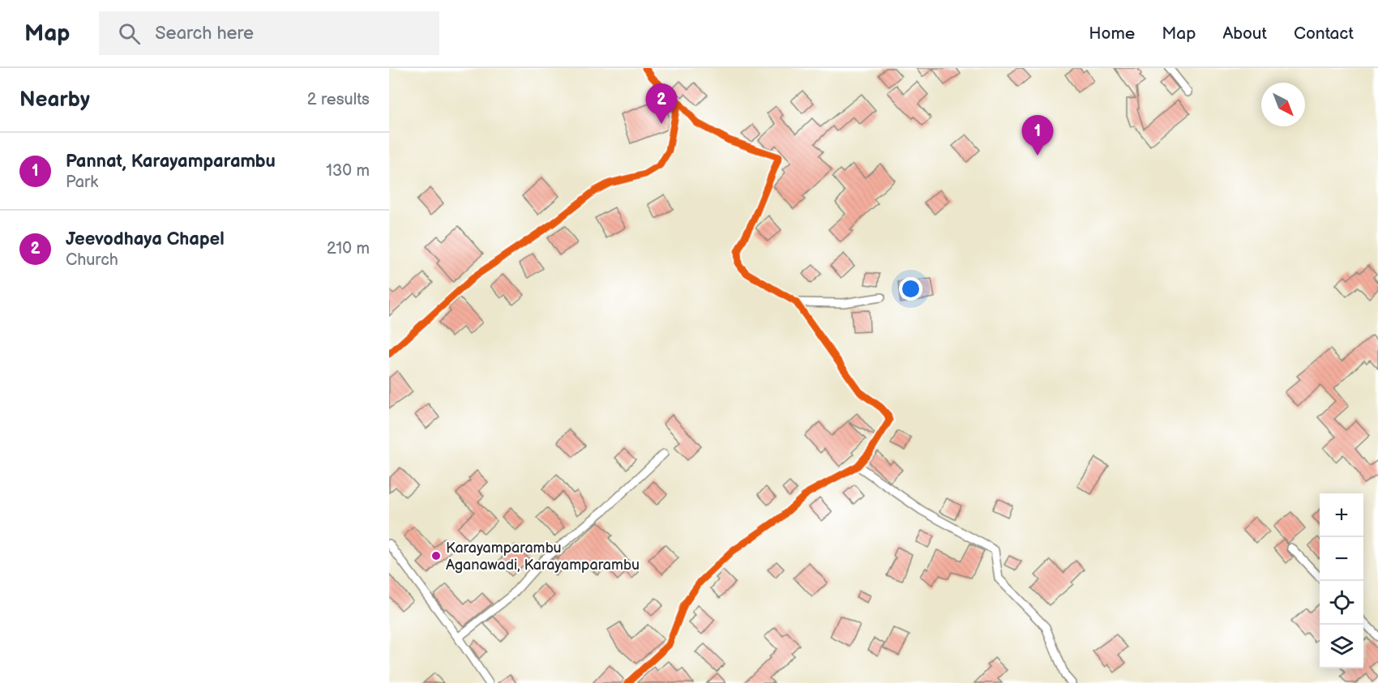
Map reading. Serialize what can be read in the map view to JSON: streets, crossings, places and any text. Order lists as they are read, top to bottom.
{
  "places": ["Karayamparambu Aganawadi, Karayamparambu"],
  "north": "bottom right",
  "page": {
    "header": "Map",
    "search": "Search here",
    "nav": [
      "Home",
      "Map",
      "About",
      "Contact"
    ],
    "heading": ["Nearby", "2 results"],
    "pins": ["2", "1"],
    "list": [
      {
        "mark": "1",
        "name": "Pannat, Karayamparambu",
        "note": "Park",
        "value": "130 m"
      },
      {
        "mark": "2",
        "name": "Jeevodhaya Chapel",
        "note": "Church",
        "value": "210 m"
      }
    ],
    "map_buttons": ["+", "−"]
  }
}
